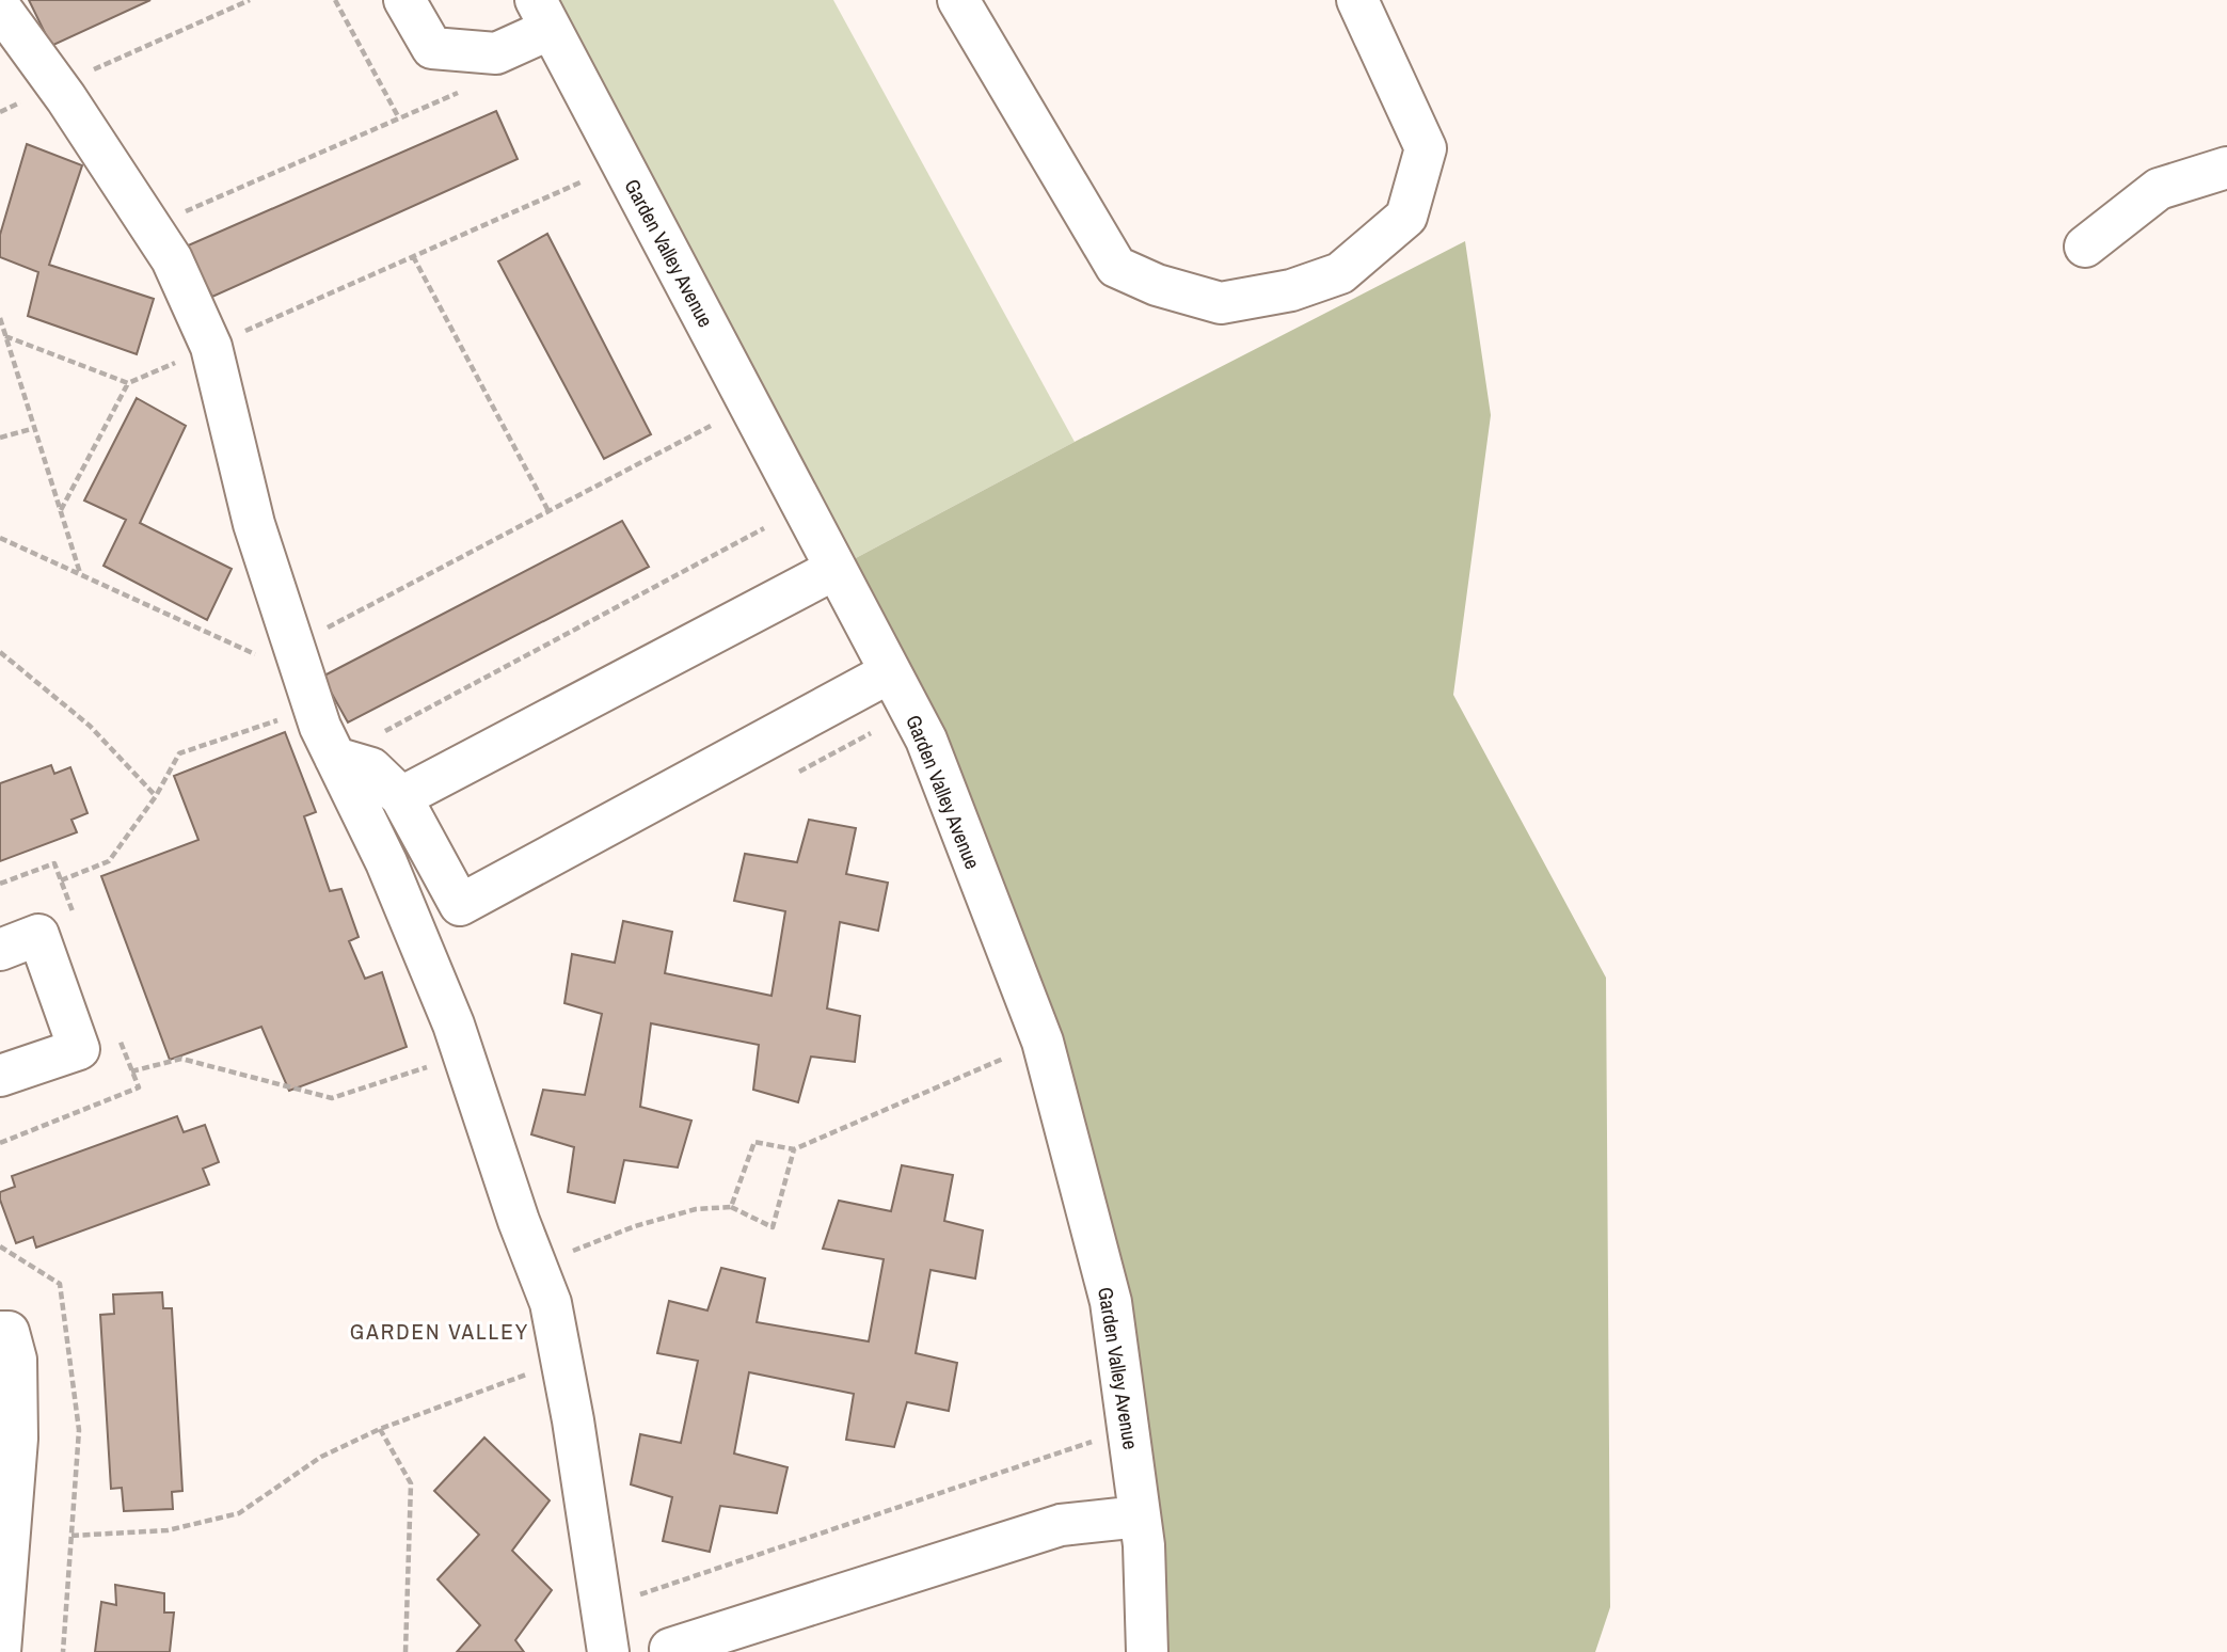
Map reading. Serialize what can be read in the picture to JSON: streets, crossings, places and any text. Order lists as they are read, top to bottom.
{
  "streets": {
    "street": ["Garden Valley Avenue"]
  },
  "districts": ["GARDEN VALLEY"]
}
